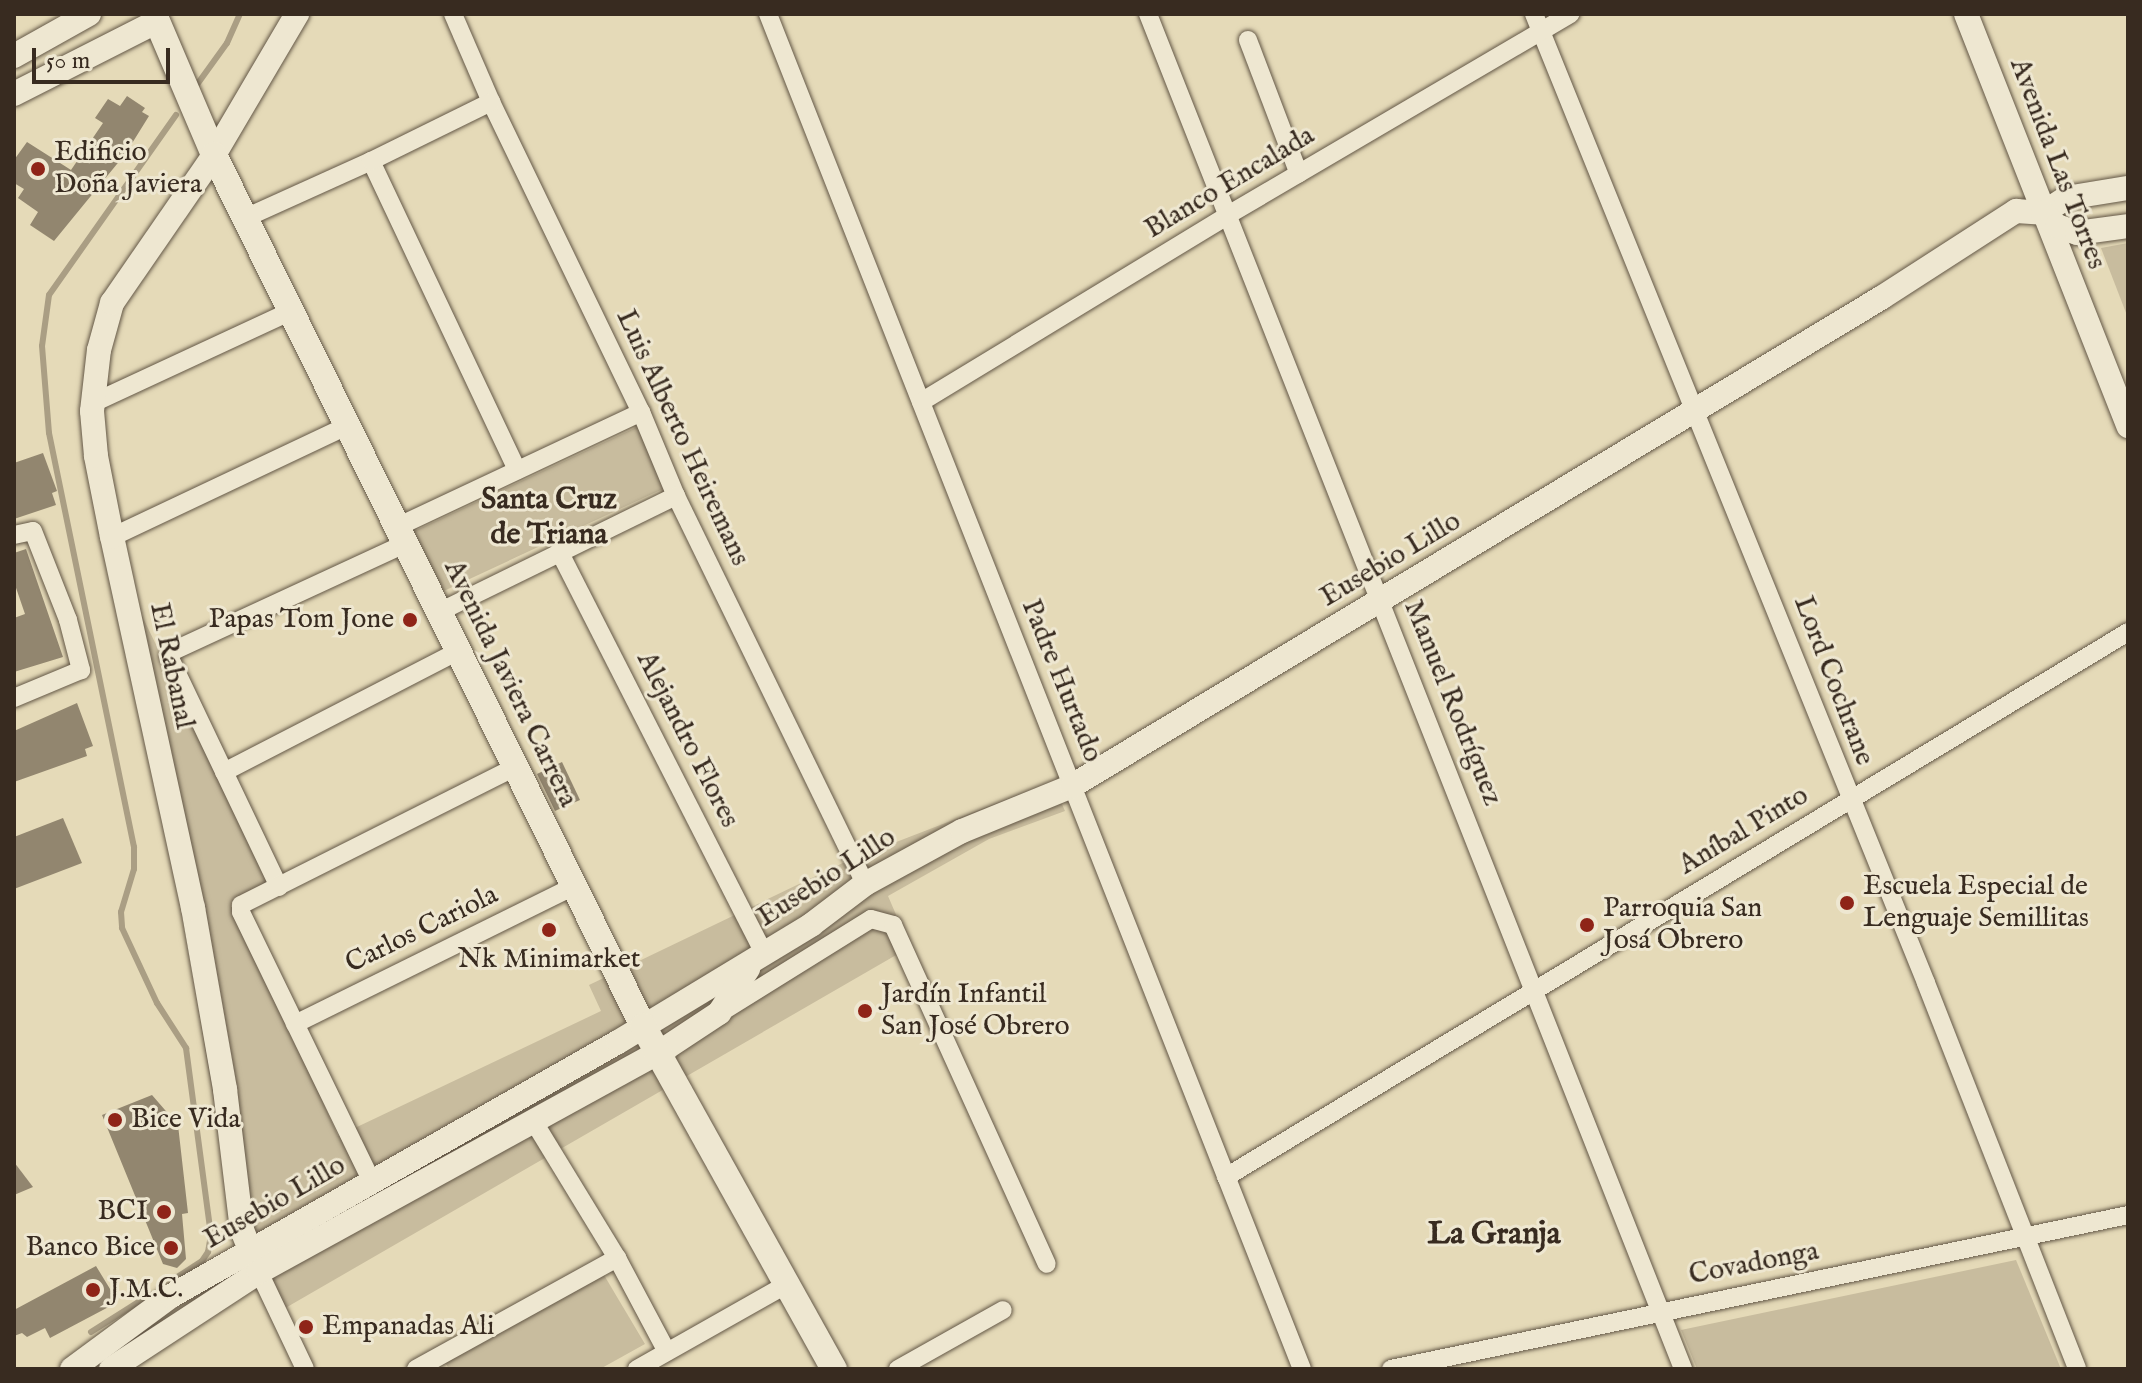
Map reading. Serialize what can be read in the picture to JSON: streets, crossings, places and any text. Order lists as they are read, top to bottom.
{
  "streets": {
    "main road": ["Avenida Javiera Carrera"],
    "street": [
      "Avenida Las Torres",
      "Blanco Encalada",
      "Luis Alberto Heiremans",
      "Eusebio Lillo",
      "El Rabanal",
      "Padre Hurtado",
      "Lord Cochrane",
      "Manuel Rodríguez",
      "Alejandro Flores",
      "Aníbal Pinto",
      "Carlos Cariola",
      "Covadonga"
    ]
  },
  "crossings": [
    ["Avenida Las Torres", "Eusebio Lillo"],
    ["Blanco Encalada", "Padre Hurtado"],
    ["Blanco Encalada", "Lord Cochrane"],
    ["Blanco Encalada", "Manuel Rodríguez"],
    ["Luis Alberto Heiremans", "Eusebio Lillo"],
    ["Eusebio Lillo", "El Rabanal"],
    ["Eusebio Lillo", "Padre Hurtado"],
    ["Eusebio Lillo", "Lord Cochrane"],
    ["Eusebio Lillo", "Avenida Javiera Carrera"],
    ["Eusebio Lillo", "Manuel Rodríguez"],
    ["Eusebio Lillo", "Alejandro Flores"],
    ["El Rabanal", "Avenida Javiera Carrera"],
    ["Padre Hurtado", "Aníbal Pinto"],
    ["Lord Cochrane", "Aníbal Pinto"],
    ["Lord Cochrane", "Covadonga"],
    ["Avenida Javiera Carrera", "Carlos Cariola"],
    ["Manuel Rodríguez", "Aníbal Pinto"],
    ["Manuel Rodríguez", "Covadonga"]
  ],
  "districts": ["Santa Cruz de Triana", "La Granja"],
  "places": [
    "Edificio Doña Javiera",
    "Papas Tom Jone",
    "Escuela Especial de Lenguaje Semillitas",
    "Parroquia San Josá Obrero",
    "Nk Minimarket",
    "Jardín Infantil San José Obrero",
    "Bice Vida",
    "BCI",
    "Banco Bice",
    "J.M.C.",
    "Empanadas Ali"
  ],
  "scale_bar": "50 m"
}
